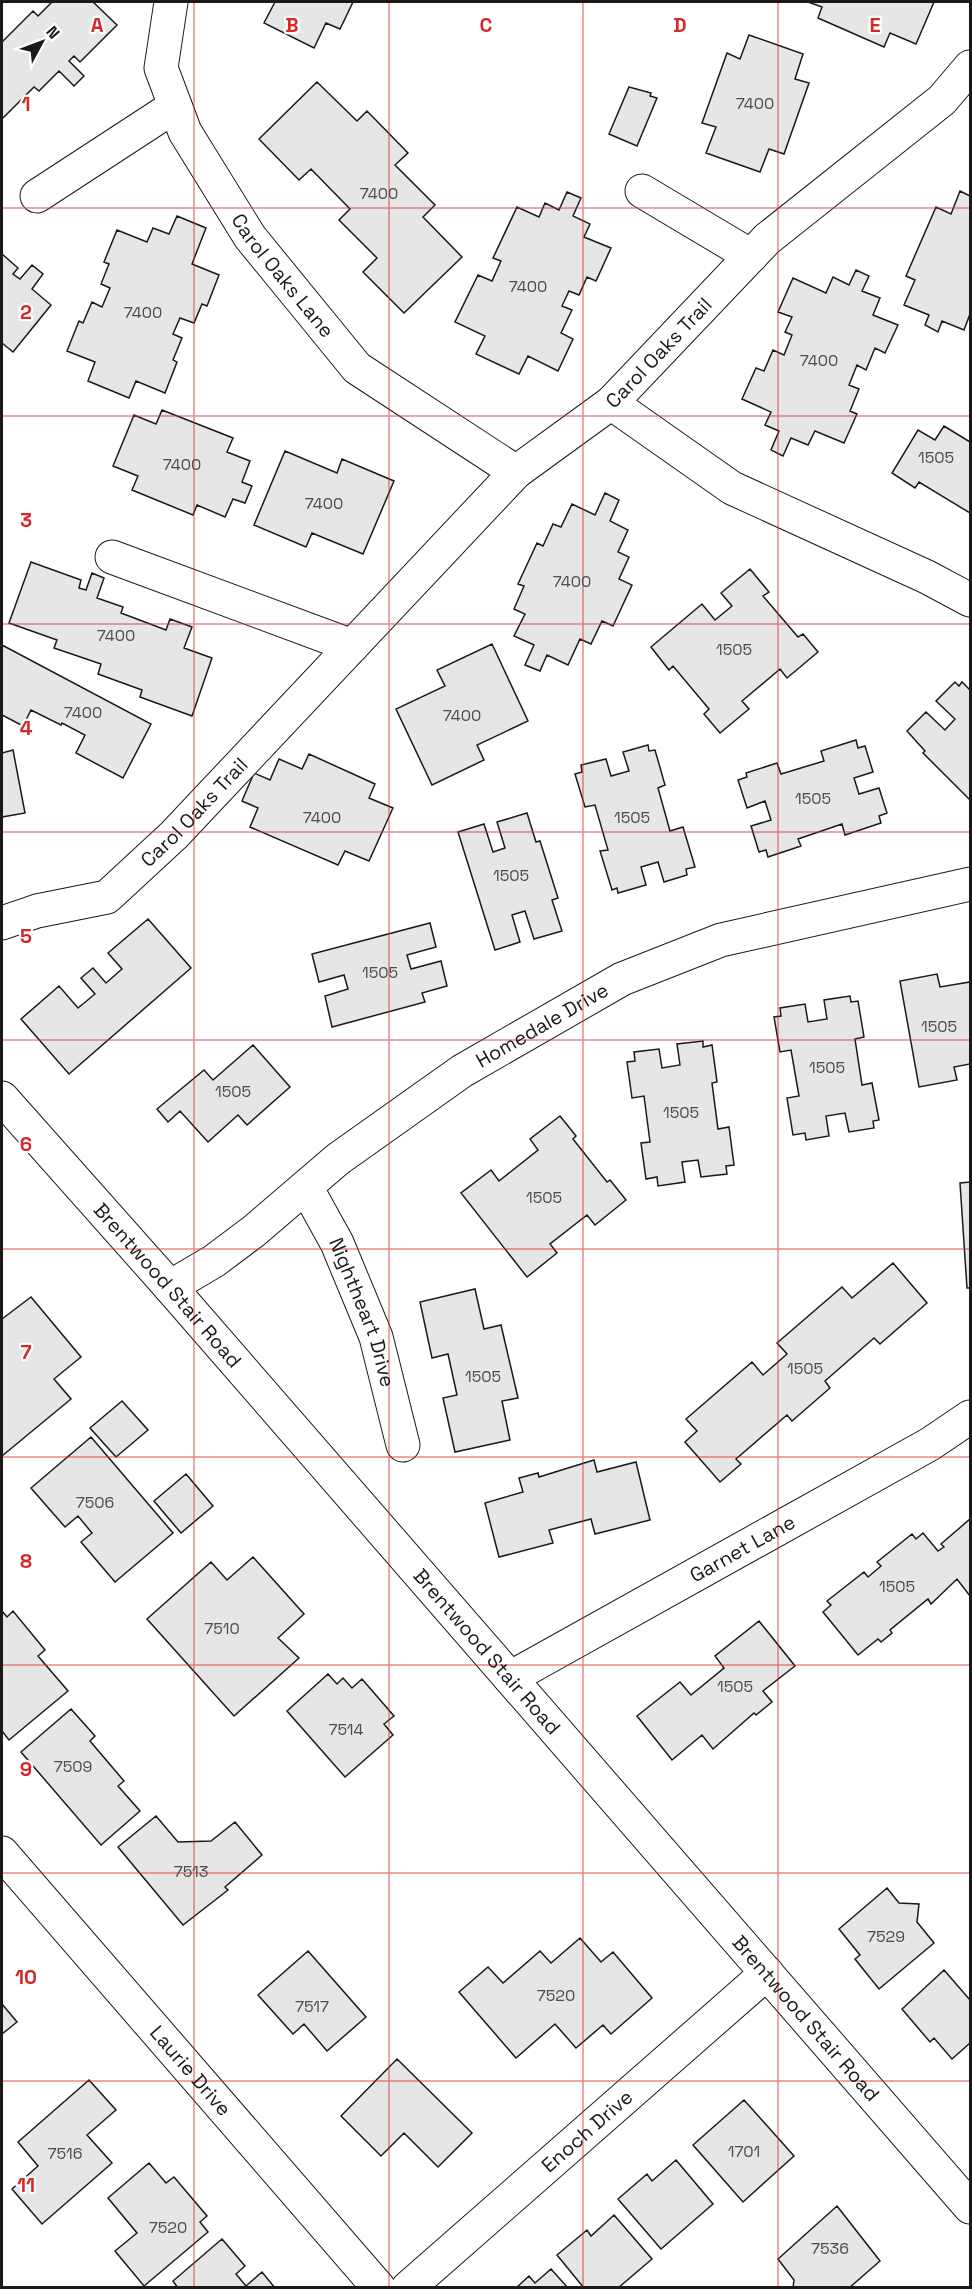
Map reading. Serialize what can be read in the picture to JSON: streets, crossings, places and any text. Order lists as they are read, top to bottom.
{
  "streets": {
    "street": [
      "Carol Oaks Lane",
      "Carol Oaks Trail",
      "Homedale Drive",
      "Brentwood Stair Road",
      "Nightheart Drive",
      "Garnet Lane",
      "Laurie Drive",
      "Enoch Drive"
    ]
  },
  "crossings": [
    ["Carol Oaks Lane", "Carol Oaks Trail"],
    ["Homedale Drive", "Brentwood Stair Road"],
    ["Homedale Drive", "Nightheart Drive"],
    ["Brentwood Stair Road", "Garnet Lane"],
    ["Brentwood Stair Road", "Enoch Drive"]
  ],
  "house_numbers": [
    "7400",
    "7400",
    "7400",
    "7400",
    "7400",
    "1505",
    "7400",
    "7400",
    "7400",
    "7400",
    "1505",
    "7400",
    "7400",
    "1505",
    "7400",
    "1505",
    "1505",
    "1505",
    "1505",
    "1505",
    "1505",
    "1505",
    "1505",
    "1505",
    "1505",
    "7506",
    "1505",
    "7510",
    "1505",
    "7514",
    "7509",
    "7513",
    "7529",
    "7520",
    "7517",
    "1701",
    "7516",
    "7520",
    "7536"
  ],
  "north": "top right",
  "grid": {
    "columns": [
      "A",
      "B",
      "C",
      "D",
      "E"
    ],
    "rows": [
      "1",
      "2",
      "3",
      "4",
      "5",
      "6",
      "7",
      "8",
      "9",
      "10",
      "11"
    ]
  }
}
